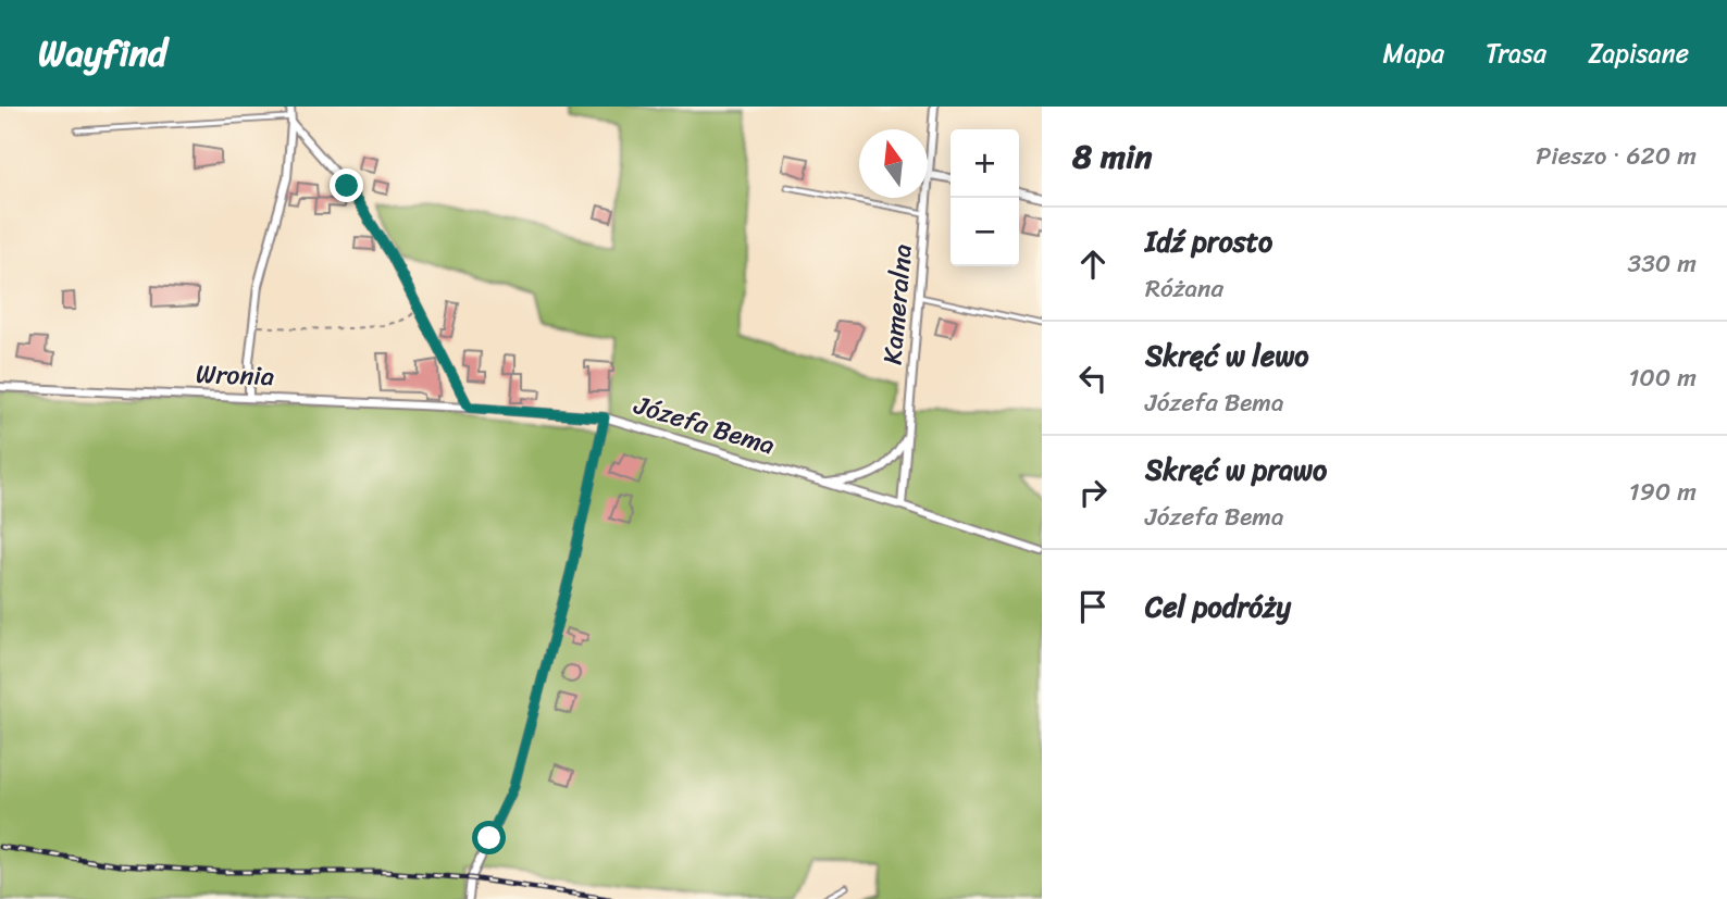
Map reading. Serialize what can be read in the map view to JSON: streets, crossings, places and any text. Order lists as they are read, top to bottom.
{
  "streets": {
    "street": ["Kameralna", "Wronia", "Józefa Bema"]
  },
  "crossings": [
    ["Kameralna", "Józefa Bema"],
    ["Wronia", "Józefa Bema"]
  ],
  "north": "top",
  "page": {
    "header": "Wayfind",
    "nav": ["Mapa", "Trasa", "Zapisane"],
    "heading": ["8 min", "Pieszo · 620 m"],
    "map_buttons": ["+", "−"],
    "list": [
      ["Idź prosto", "Różana", "330 m"],
      ["Skręć w lewo", "Józefa Bema", "100 m"],
      ["Skręć w prawo", "Józefa Bema", "190 m"],
      "Cel podróży"
    ]
  }
}
